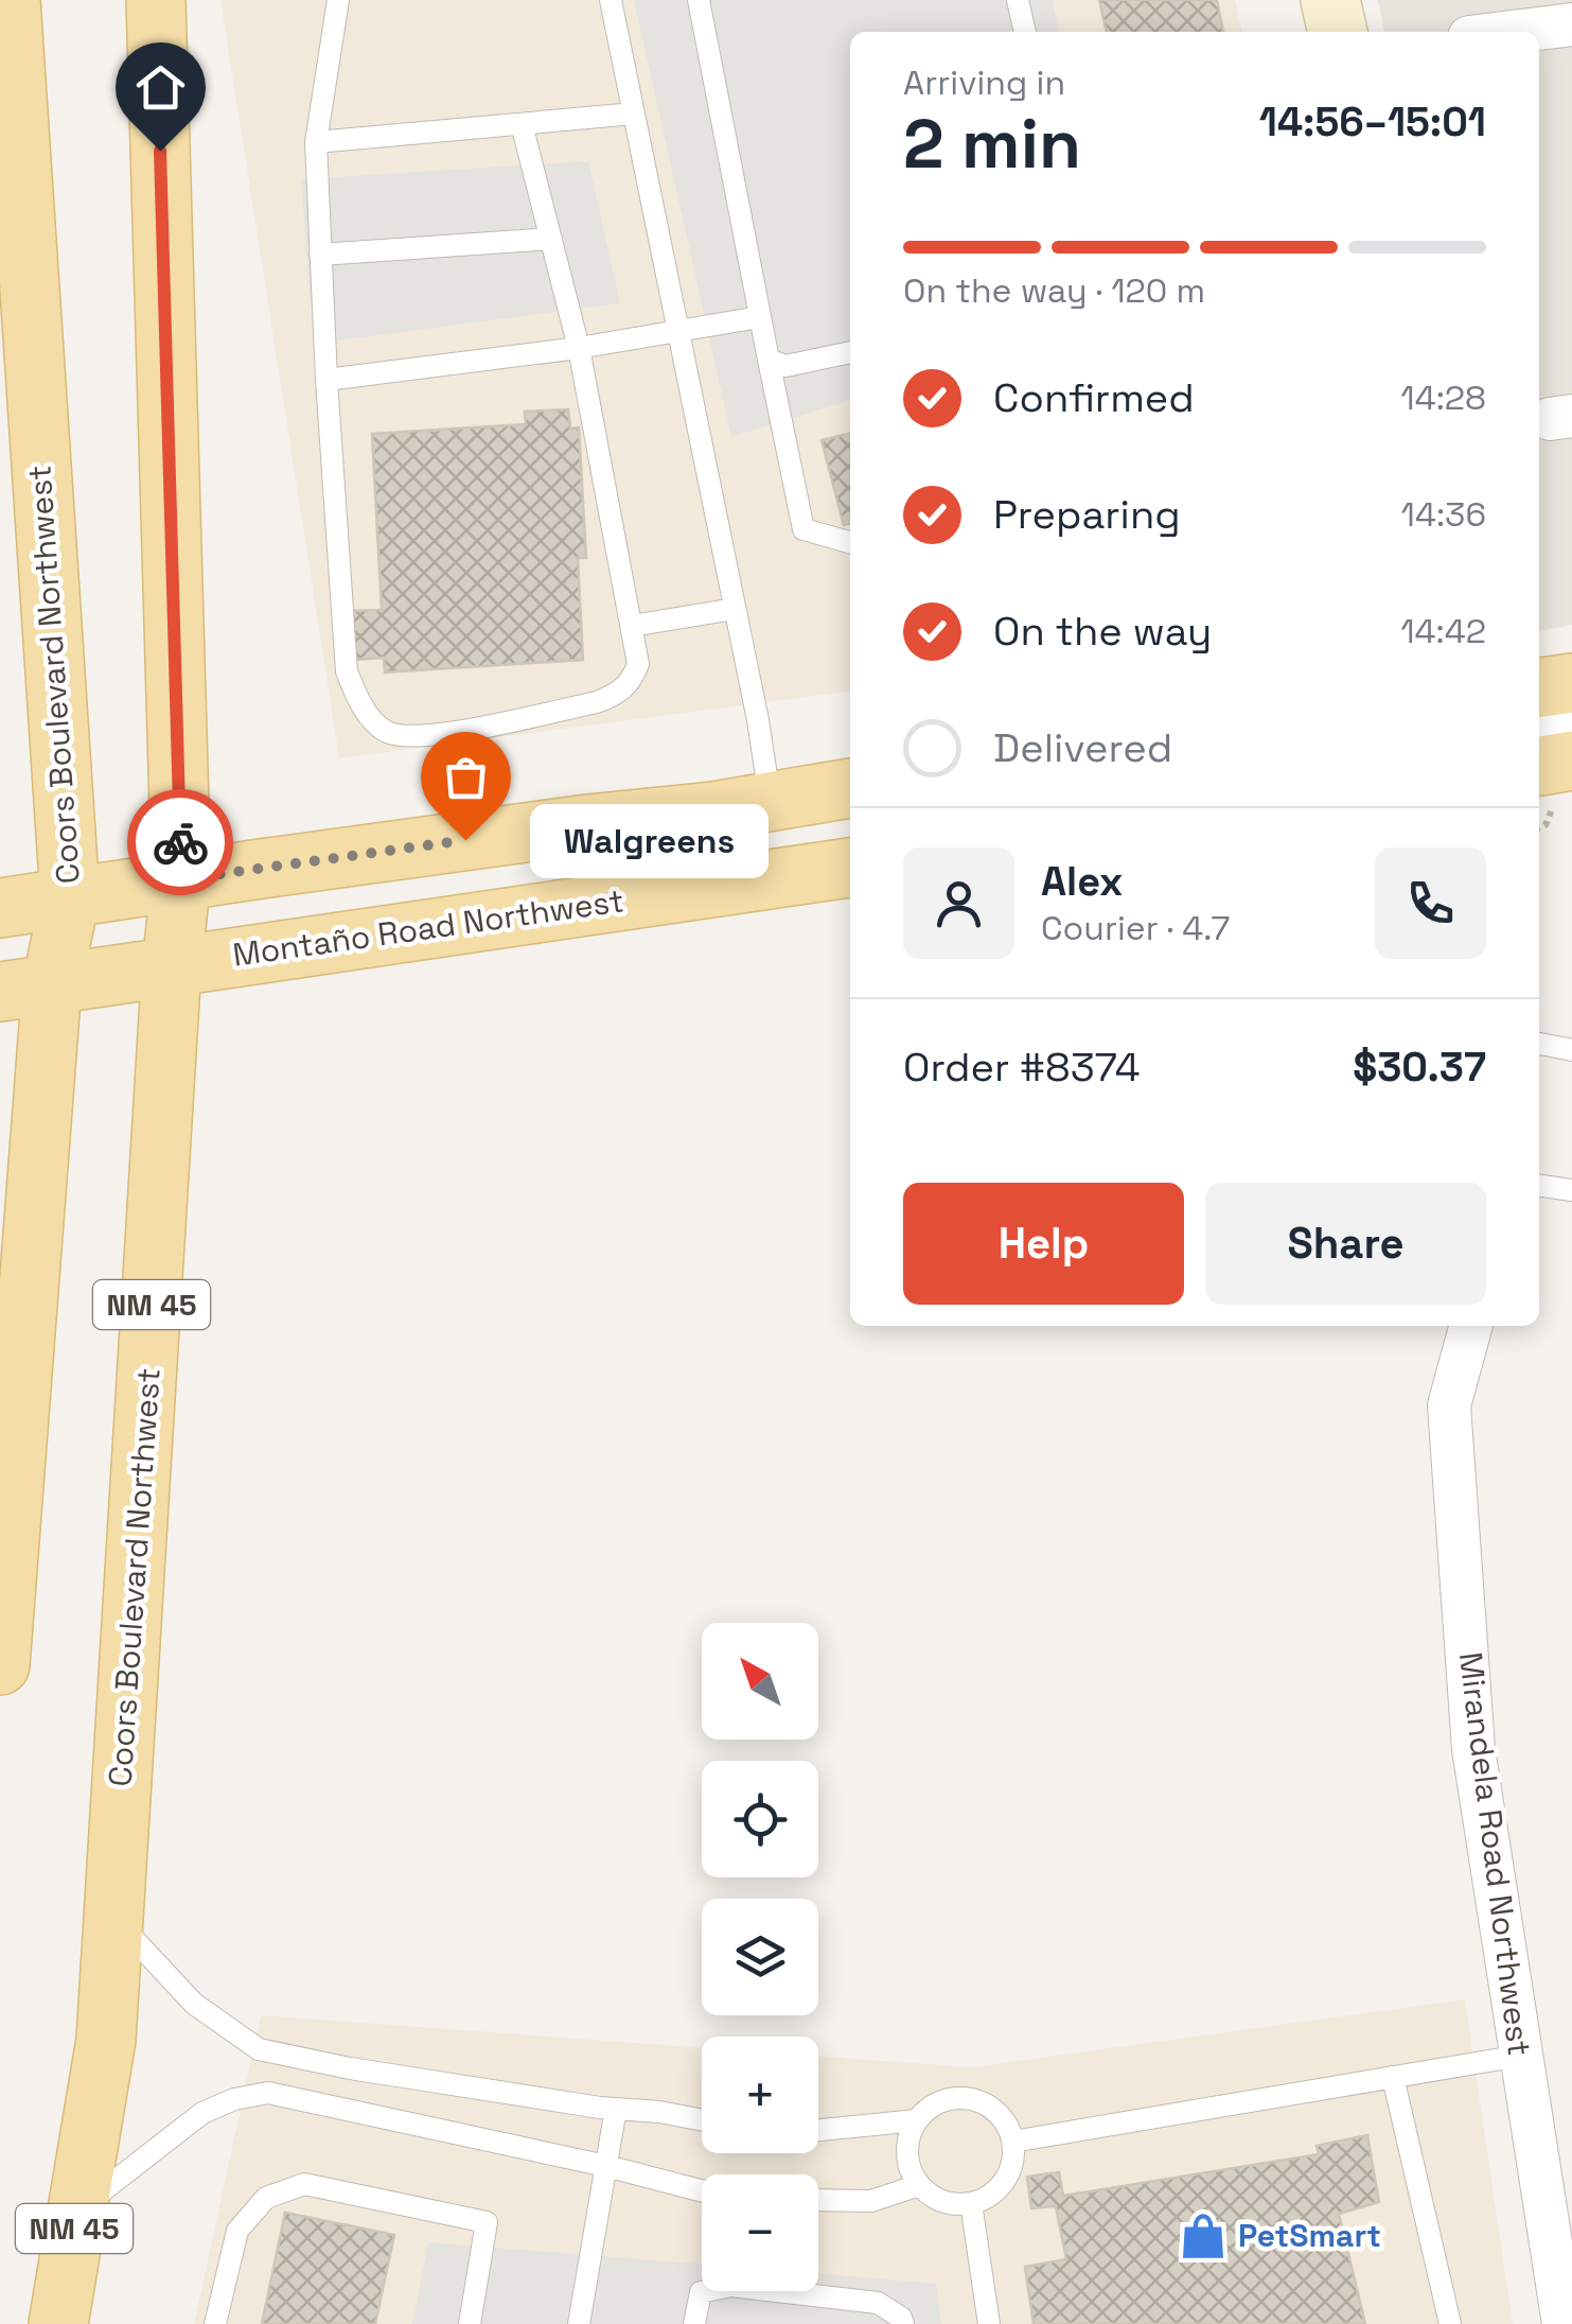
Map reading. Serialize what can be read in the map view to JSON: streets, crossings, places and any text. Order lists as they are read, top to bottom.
{
  "streets": {
    "main road": ["Coors Boulevard Northwest", "Montaño Road Northwest", "NM 45"],
    "street": ["Mirandela Road Northwest"]
  },
  "crossings": [
    ["Coors Boulevard Northwest", "Montaño Road Northwest"]
  ],
  "places": {
    "other": ["Walgreens"],
    "shop": ["PetSmart"]
  },
  "north": "top left",
  "page": {
    "heading": ["2 min", "Arriving in", "14:56–15:01"],
    "panel": [
      "Alex",
      "Courier · 4.7",
      "Order #8374",
      "$30.37"
    ],
    "bar": "On the way · 120 m",
    "list": [
      ["Confirmed", "14:28"],
      ["Preparing", "14:36"],
      ["On the way", "14:42"],
      "Delivered"
    ],
    "bubble": "Walgreens",
    "buttons": ["Help", "Share"],
    "map_buttons": ["+", "−"]
  }
}
